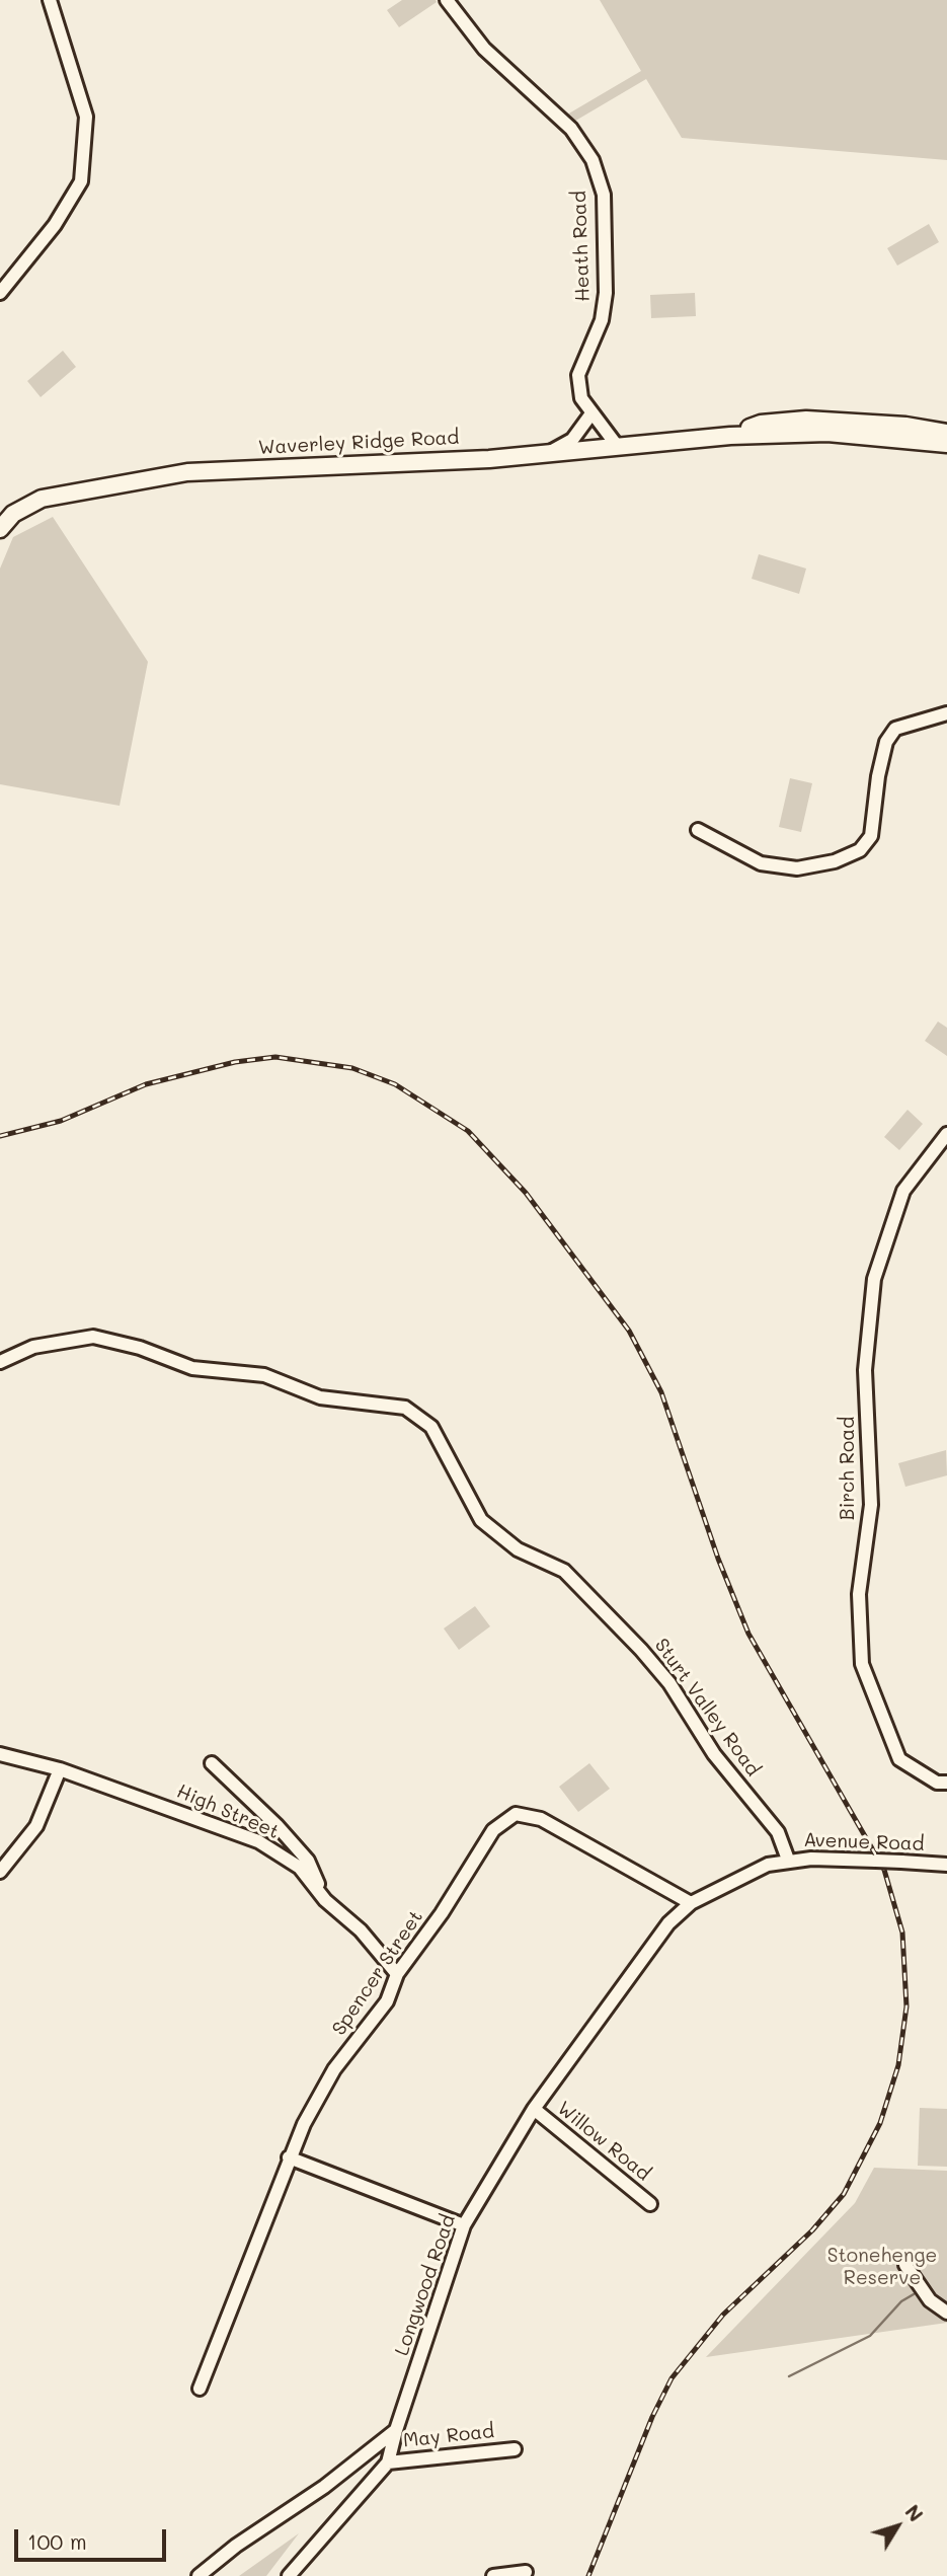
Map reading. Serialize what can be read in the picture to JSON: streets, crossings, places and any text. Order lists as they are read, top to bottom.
{
  "streets": {
    "main road": ["Waverley Ridge Road"],
    "street": [
      "Heath Road",
      "Birch Road",
      "Sturt Valley Road",
      "High Street",
      "Avenue Road",
      "Spencer Street",
      "Willow Road",
      "Longwood Road",
      "May Road"
    ]
  },
  "crossings": [
    ["Heath Road", "Waverley Ridge Road"],
    ["Sturt Valley Road", "Avenue Road"],
    ["High Street", "Spencer Street"],
    ["Avenue Road", "Longwood Road"],
    ["Spencer Street", "Longwood Road"],
    ["Willow Road", "Longwood Road"],
    ["Longwood Road", "May Road"]
  ],
  "parks": ["Stonehenge Reserve"],
  "scale_bar": "100 m",
  "north": "top right"
}
